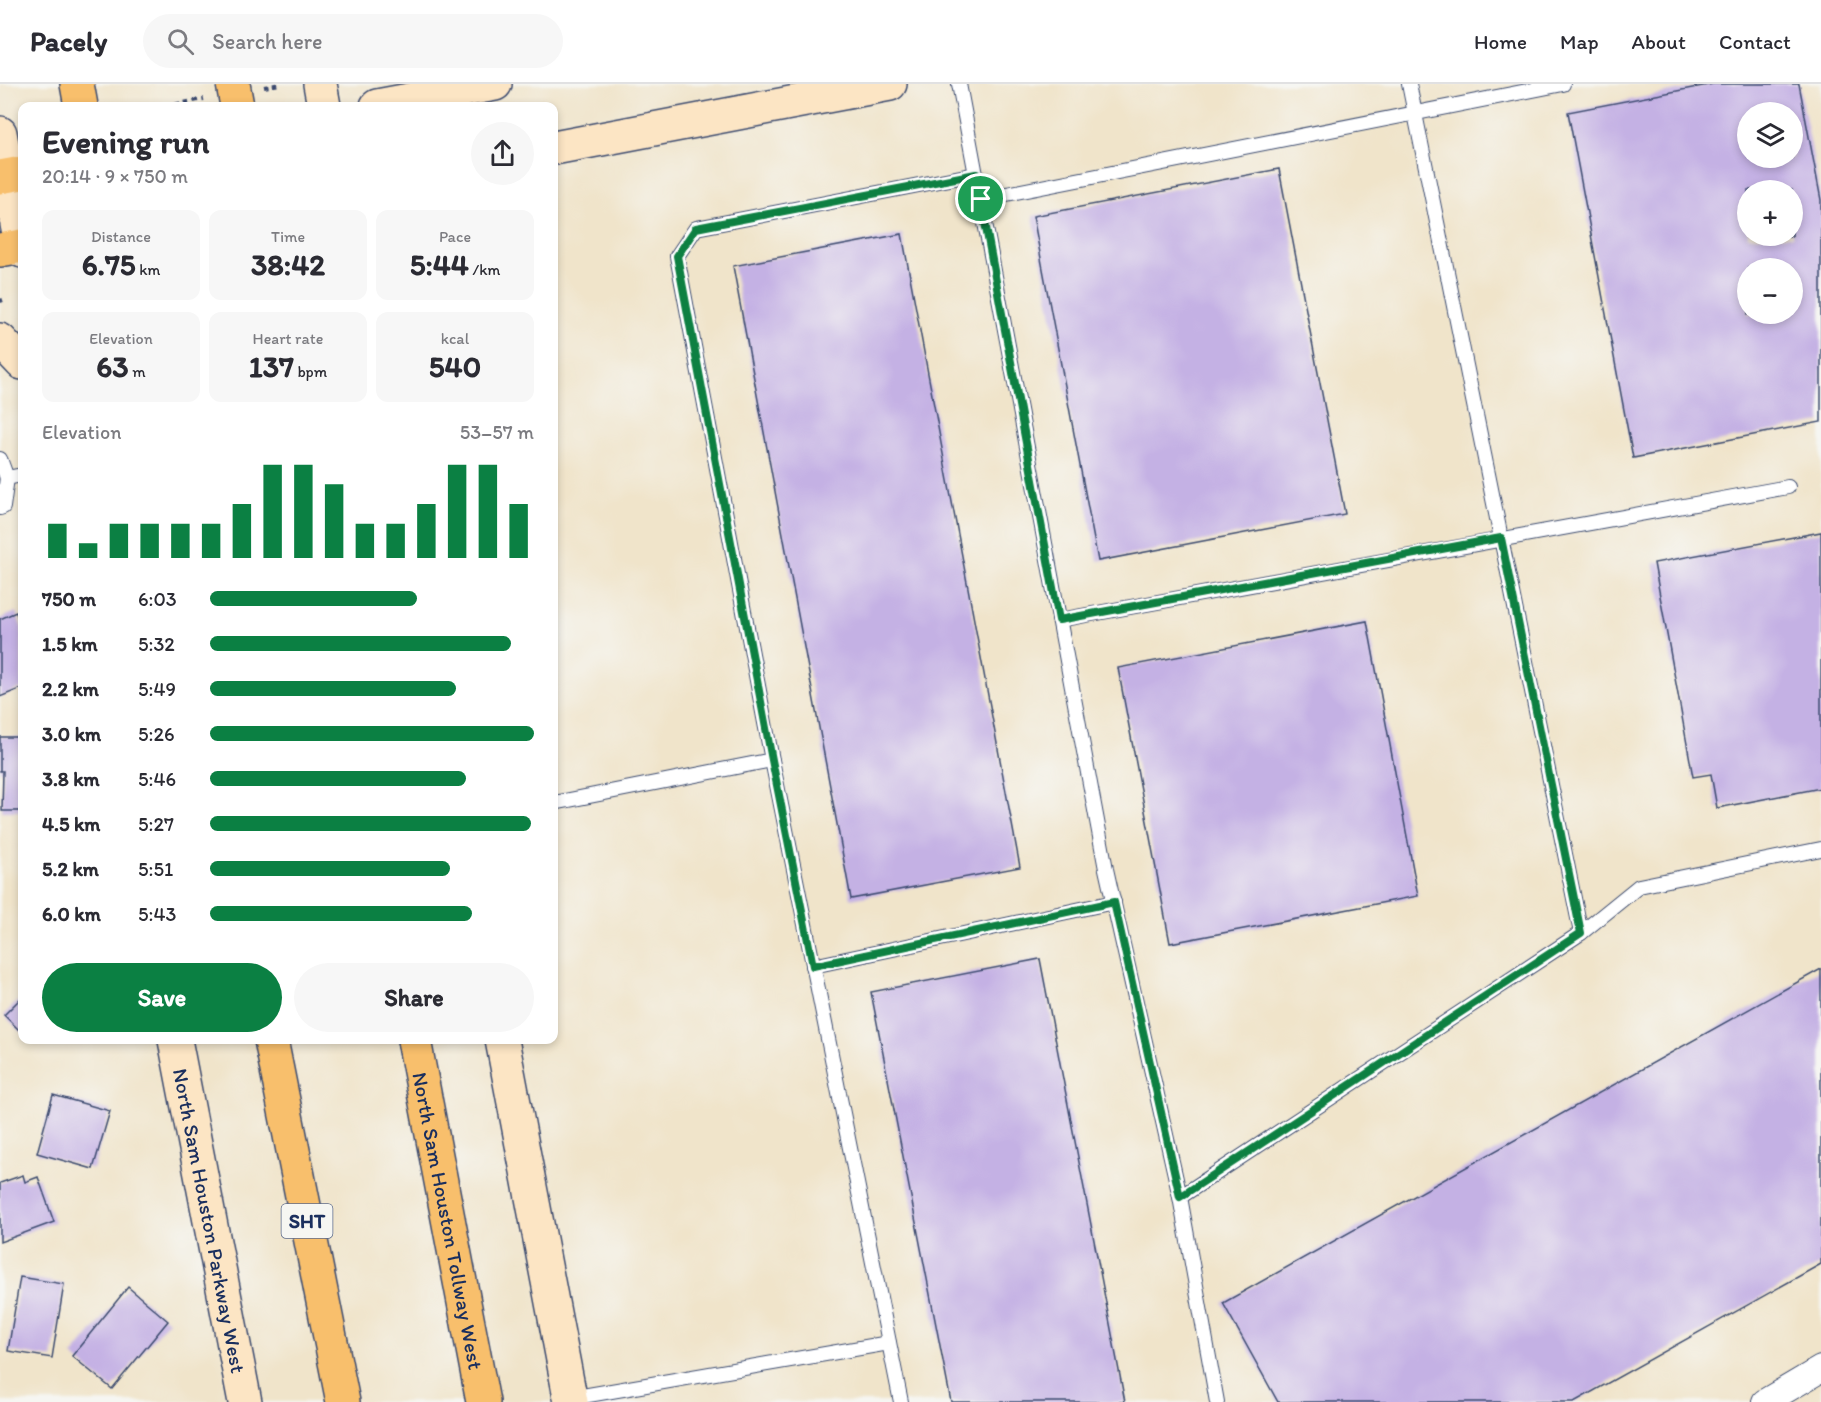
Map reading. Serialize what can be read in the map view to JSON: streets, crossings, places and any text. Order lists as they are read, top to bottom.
{
  "streets": {
    "highway": ["SHT", "North Sam Houston Tollway West"],
    "main road": ["North Sam Houston Parkway West"]
  },
  "page": {
    "header": "Pacely",
    "search": "Search here",
    "nav": [
      "Home",
      "Map",
      "About",
      "Contact"
    ],
    "map_buttons": ["+", "−"],
    "heading": ["Evening run", "20:14 · 9 × 750 m"],
    "stats": [
      ["Distance", "6.75 km"],
      ["Time", "38:42"],
      ["Pace", "5:44 /km"],
      ["Elevation", "63 m"],
      ["Heart rate", "137 bpm"],
      ["kcal", "540"]
    ],
    "chart": ["Elevation", "53–57 m"],
    "list": [
      {
        "name": "750 m",
        "note": "6:03"
      },
      {
        "name": "1.5 km",
        "note": "5:32"
      },
      {
        "name": "2.2 km",
        "note": "5:49"
      },
      {
        "name": "3.0 km",
        "note": "5:26"
      },
      {
        "name": "3.8 km",
        "note": "5:46"
      },
      {
        "name": "4.5 km",
        "note": "5:27"
      },
      {
        "name": "5.2 km",
        "note": "5:51"
      },
      {
        "name": "6.0 km",
        "note": "5:43"
      }
    ],
    "buttons": ["Save", "Share"]
  }
}
